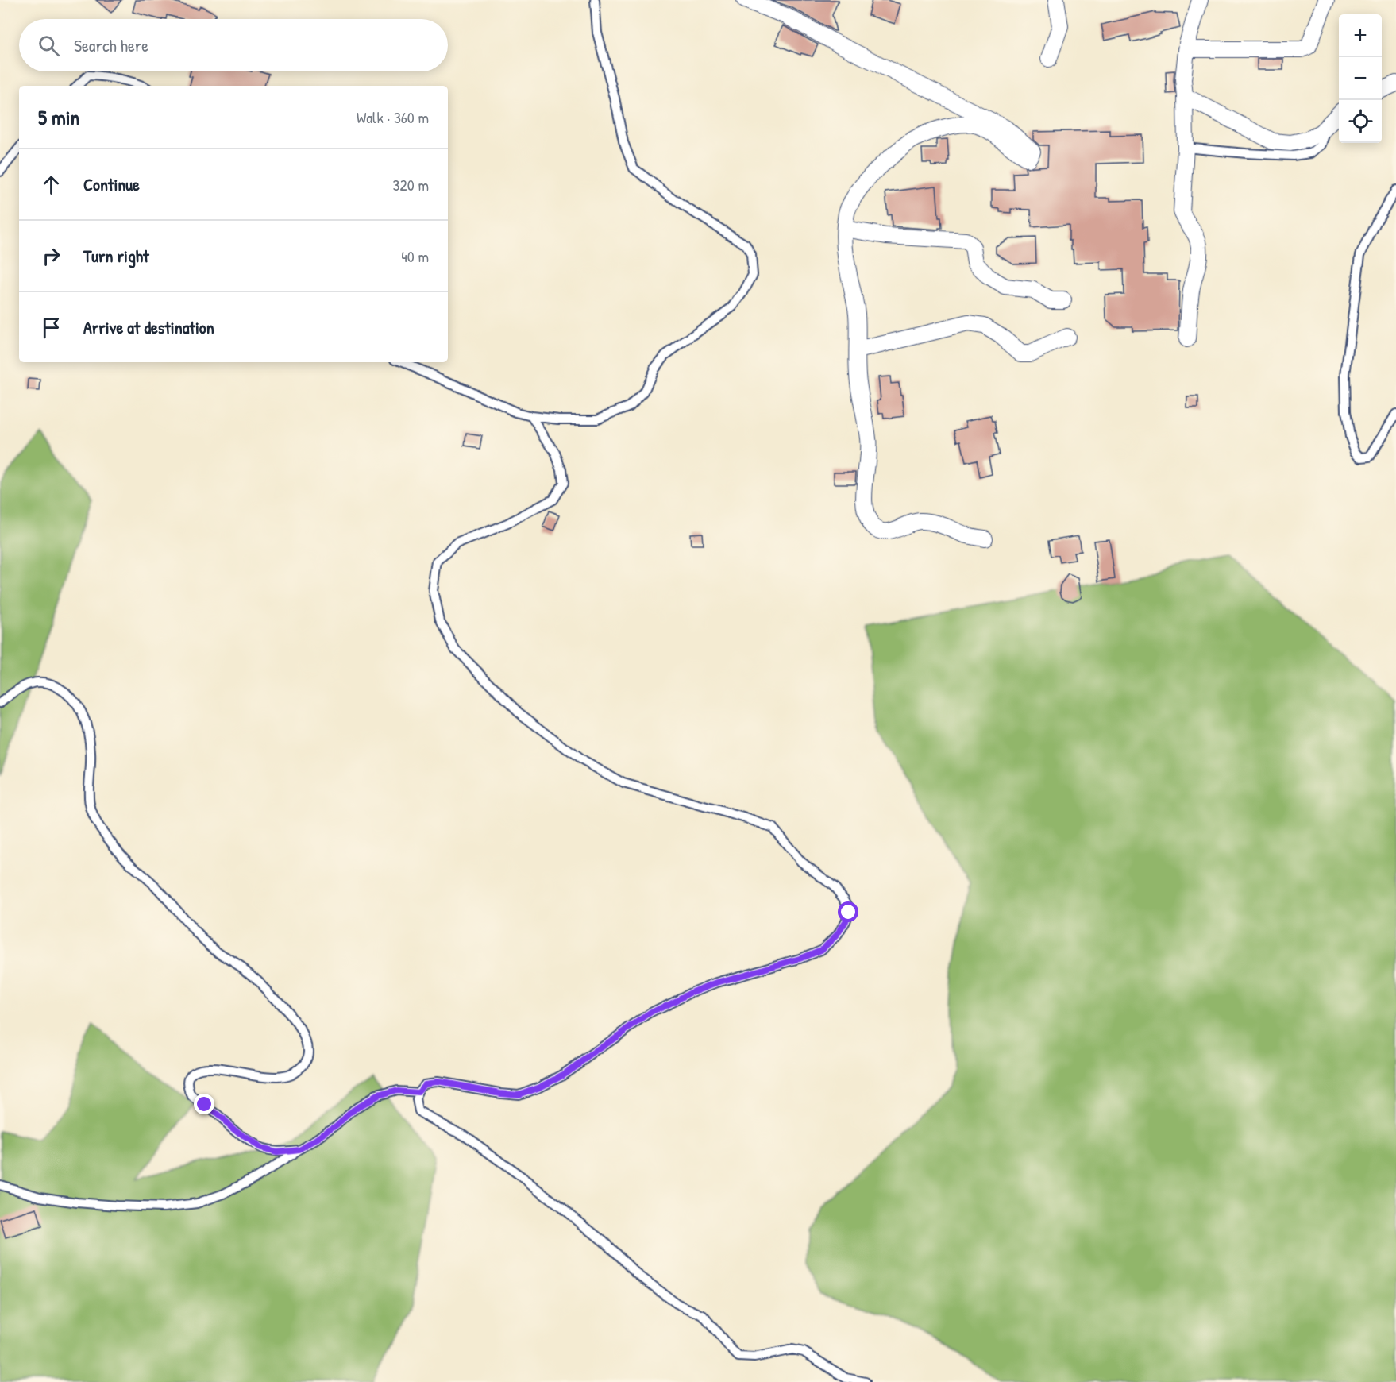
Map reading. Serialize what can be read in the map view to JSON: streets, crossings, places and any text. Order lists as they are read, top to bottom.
{
  "page": {
    "map_buttons": ["+", "−"],
    "search": "Search here",
    "heading": ["5 min", "Walk · 360 m"],
    "list": [
      ["Continue", "320 m"],
      ["Turn right", "40 m"],
      "Arrive at destination"
    ]
  }
}
